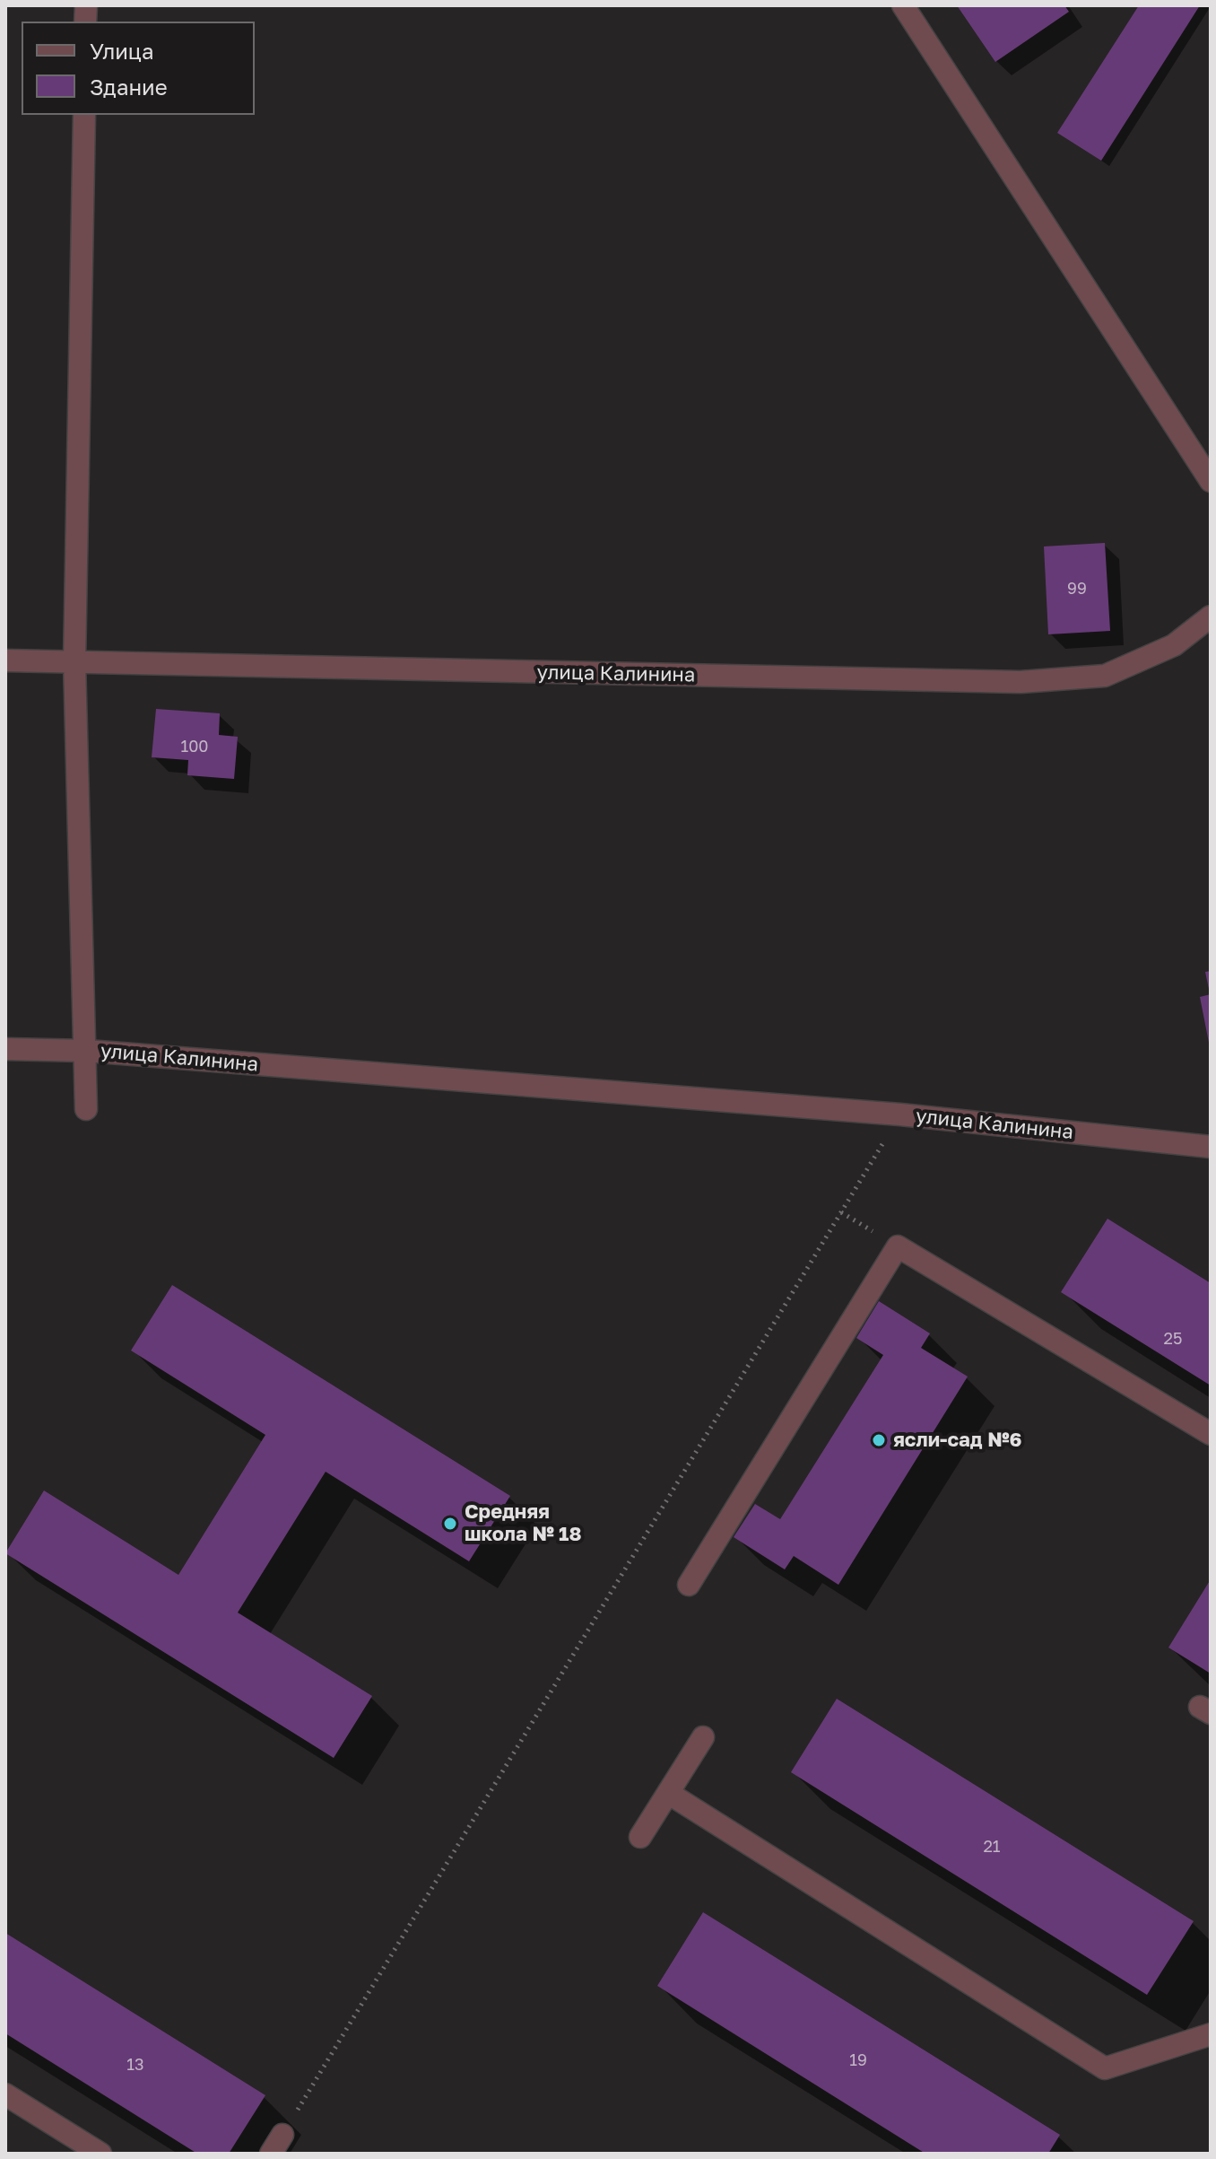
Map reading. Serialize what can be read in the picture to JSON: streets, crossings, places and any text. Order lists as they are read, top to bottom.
{
  "streets": {
    "street": ["улица Калинина"]
  },
  "places": ["ясли-сад №6", "Средняя школа № 18"],
  "house_numbers": [
    "99",
    "100",
    "25",
    "21",
    "19",
    "13"
  ],
  "legend": ["Улица", "Здание"]
}
